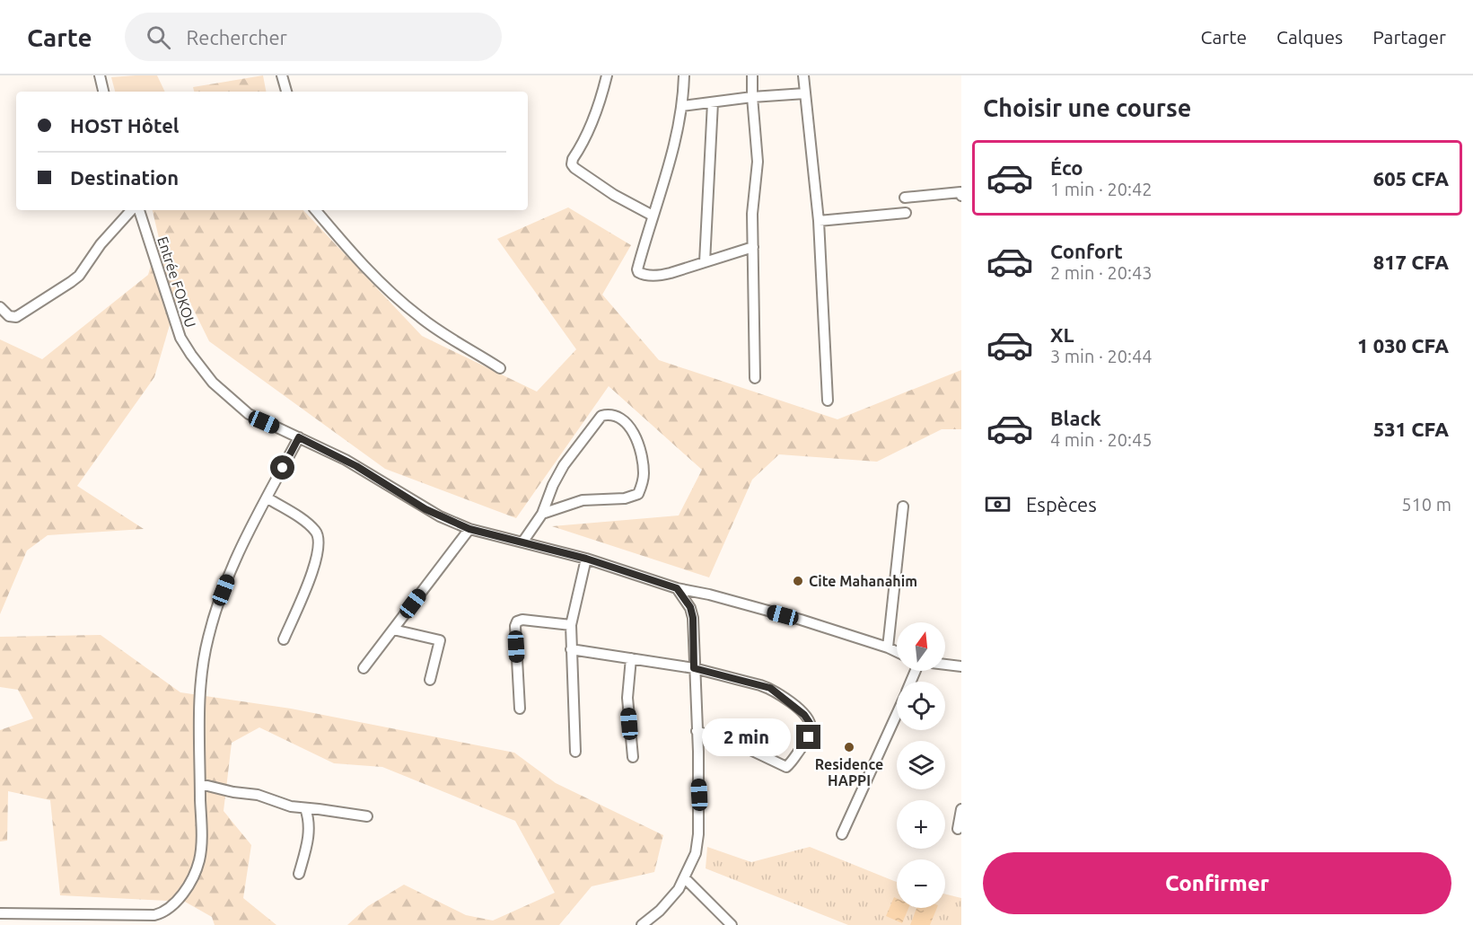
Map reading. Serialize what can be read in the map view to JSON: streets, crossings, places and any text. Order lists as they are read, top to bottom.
{
  "streets": {
    "street": ["Entrée FOKOU"]
  },
  "places": ["Cite Mahanahim", "Residence HAPPI"],
  "north": "top",
  "page": {
    "header": "Carte",
    "search": "Rechercher",
    "nav": ["Carte", "Calques", "Partager"],
    "heading": "Choisir une course",
    "banner": ["HOST Hôtel", "Destination"],
    "list": [
      {
        "name": "Éco",
        "note": "1 min · 20:42",
        "value": "605 CFA"
      },
      {
        "name": "Confort",
        "note": "2 min · 20:43",
        "value": "817 CFA"
      },
      {
        "name": "XL",
        "note": "3 min · 20:44",
        "value": "1 030 CFA"
      },
      {
        "name": "Black",
        "note": "4 min · 20:45",
        "value": "531 CFA"
      }
    ],
    "pay": ["Espèces", "510 m"],
    "map_buttons": ["+", "−"],
    "bubble": "2 min",
    "buttons": "Confirmer"
  }
}
